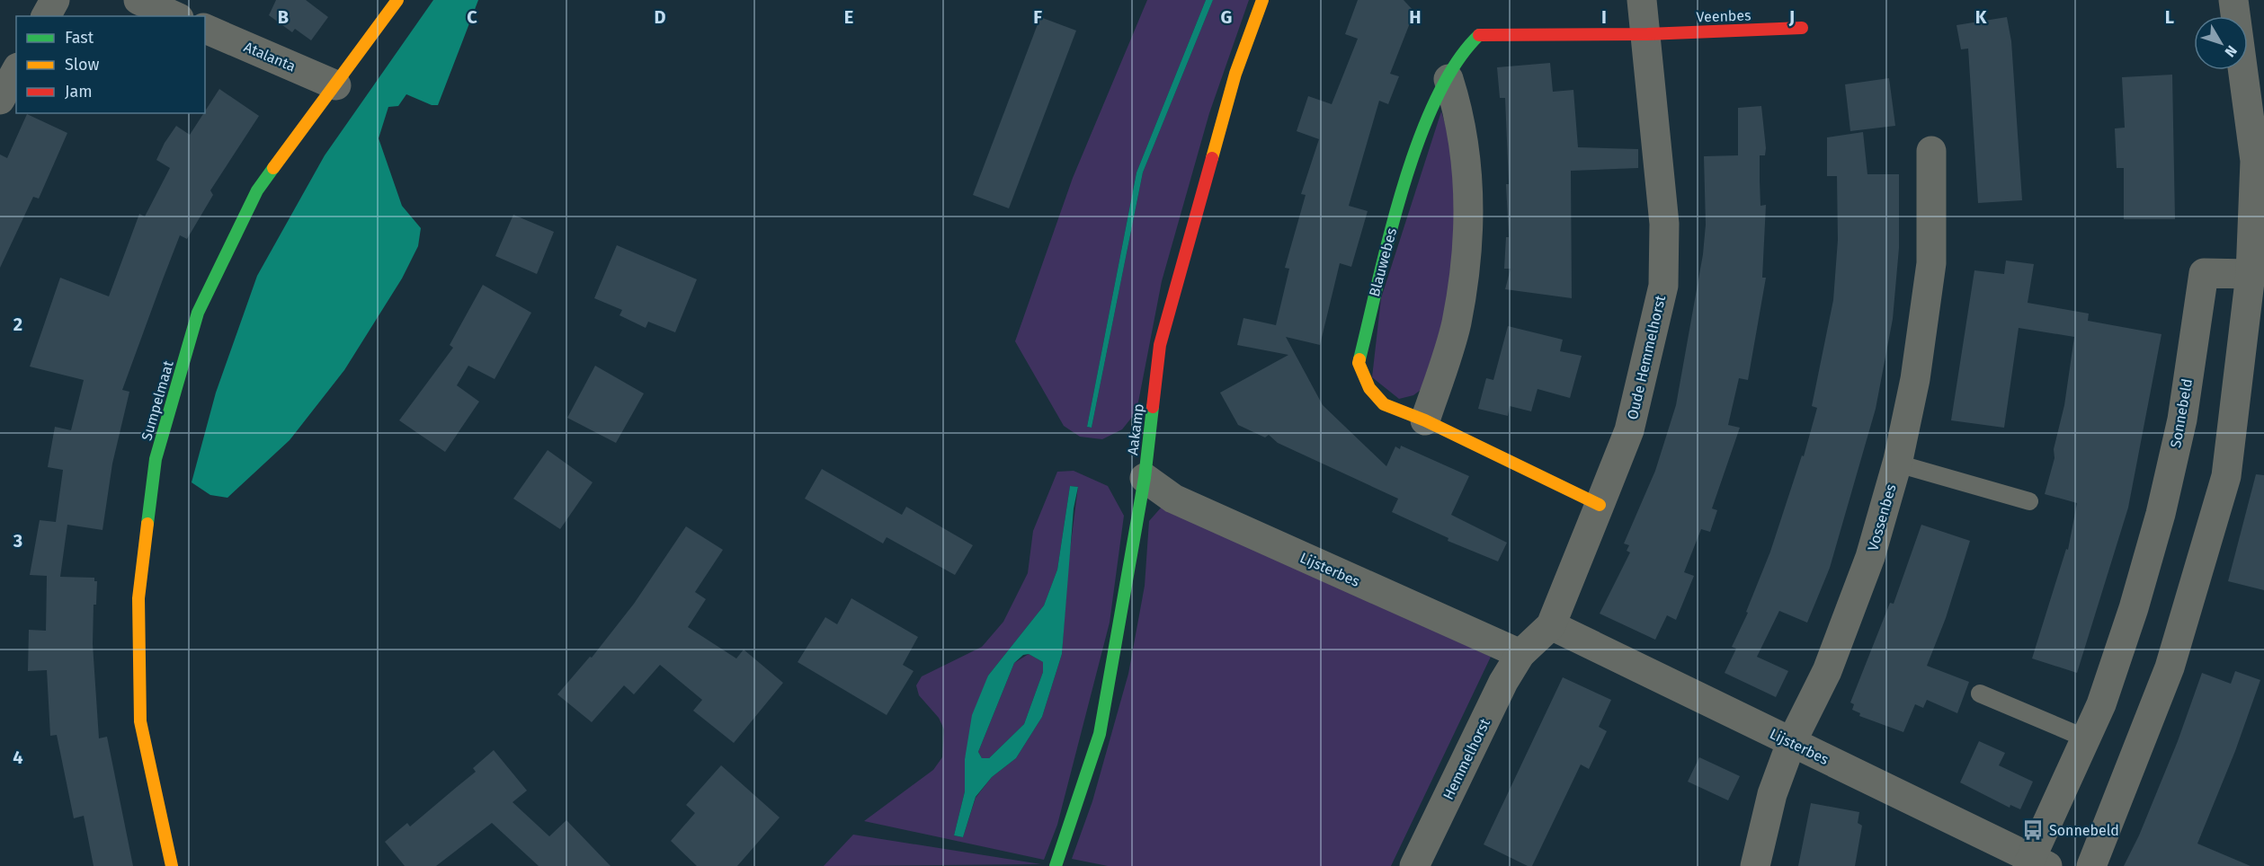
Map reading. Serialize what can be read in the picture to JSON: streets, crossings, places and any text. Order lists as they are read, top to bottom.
{
  "streets": {
    "street": [
      "Veenbes",
      "Atalanta",
      "Blauwebes",
      "Oude Hemmelhorst",
      "Sumpelmaat",
      "Sonnebeld",
      "Aakamp",
      "Vossenbes",
      "Lijsterbes",
      "Hemmelhorst"
    ]
  },
  "crossings": [
    ["Veenbes", "Blauwebes"],
    ["Veenbes", "Oude Hemmelhorst"],
    ["Atalanta", "Sumpelmaat"],
    ["Blauwebes", "Oude Hemmelhorst"],
    ["Oude Hemmelhorst", "Lijsterbes"],
    ["Oude Hemmelhorst", "Hemmelhorst"],
    ["Sonnebeld", "Lijsterbes"],
    ["Aakamp", "Lijsterbes"],
    ["Vossenbes", "Lijsterbes"],
    ["Lijsterbes", "Hemmelhorst"]
  ],
  "places": {
    "bus stop": ["Sonnebeld"]
  },
  "legend": ["Fast", "Slow", "Jam"],
  "north": "bottom right",
  "grid": {
    "columns": [
      "B",
      "C",
      "D",
      "E",
      "F",
      "G",
      "H",
      "I",
      "J",
      "K",
      "L"
    ],
    "rows": ["2", "3", "4"]
  }
}
